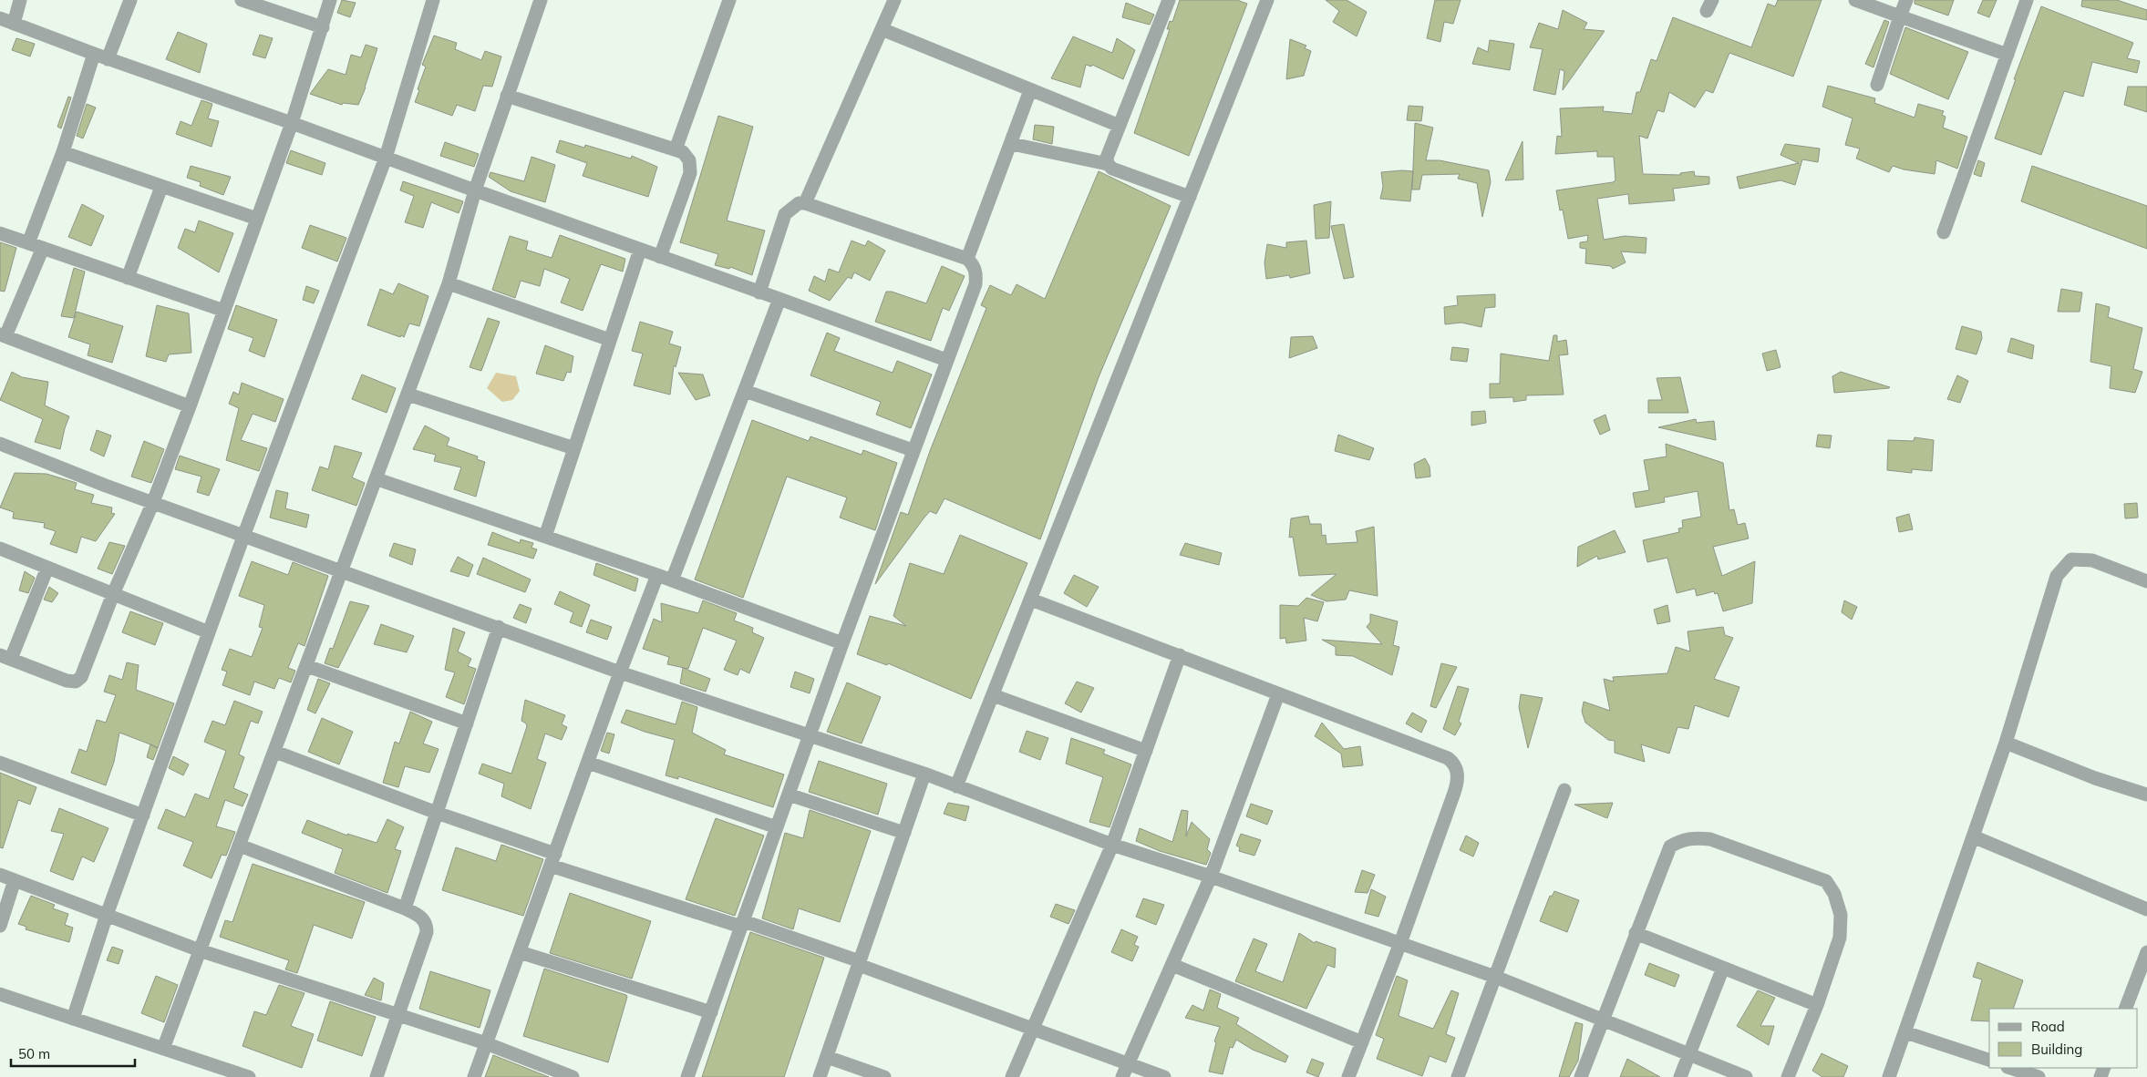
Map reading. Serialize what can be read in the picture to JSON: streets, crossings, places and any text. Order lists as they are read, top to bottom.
{
  "legend": ["Road", "Building"],
  "scale_bar": "50 m"
}
